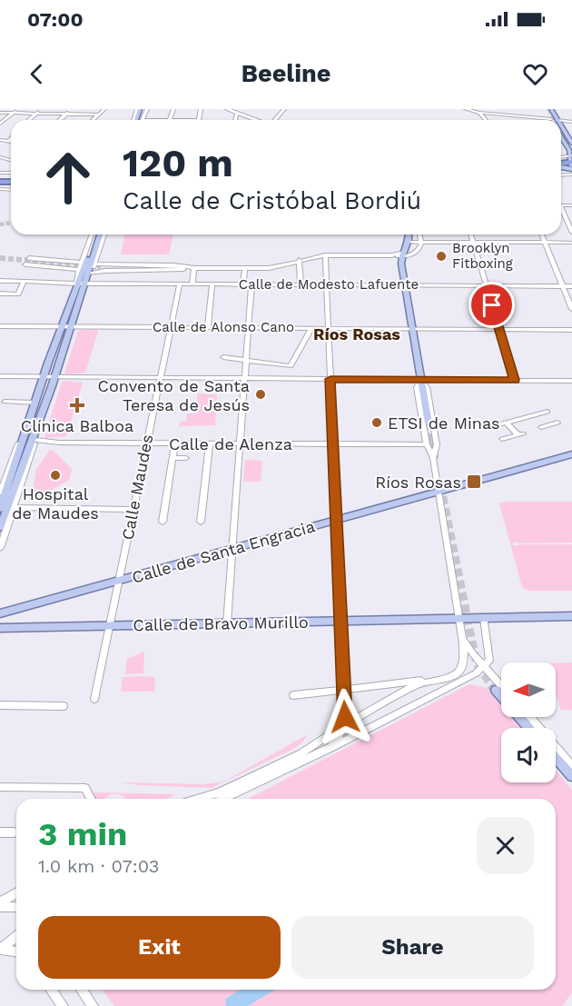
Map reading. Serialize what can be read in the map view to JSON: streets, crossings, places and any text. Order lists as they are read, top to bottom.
{
  "streets": {
    "main road": ["Calle de Santa Engracia", "Calle de Bravo Murillo"],
    "street": [
      "Calle de Modesto Lafuente",
      "Calle de Alonso Cano",
      "Calle de Alenza",
      "Calle Maudes"
    ]
  },
  "crossings": [
    ["Calle de Modesto Lafuente", "Calle Maudes"],
    ["Calle de Alonso Cano", "Calle Maudes"],
    ["Calle de Alenza", "Calle Maudes"],
    ["Calle Maudes", "Calle de Santa Engracia"],
    ["Calle Maudes", "Calle de Bravo Murillo"]
  ],
  "districts": ["Ríos Rosas"],
  "places": {
    "other": [
      "Brooklyn Fitboxing",
      "Convento de Santa Teresa de Jesús",
      "ETSI de Minas",
      "Hospital de Maudes"
    ],
    "health": ["Clínica Balboa"],
    "transit": ["Ríos Rosas"]
  },
  "north": "left",
  "page": {
    "status": "07:00",
    "header": "Beeline",
    "turn": ["120 m", "Calle de Cristóbal Bordiú"],
    "heading": ["3 min", "1.0 km · 07:03"],
    "buttons": ["Exit", "Share"]
  }
}
